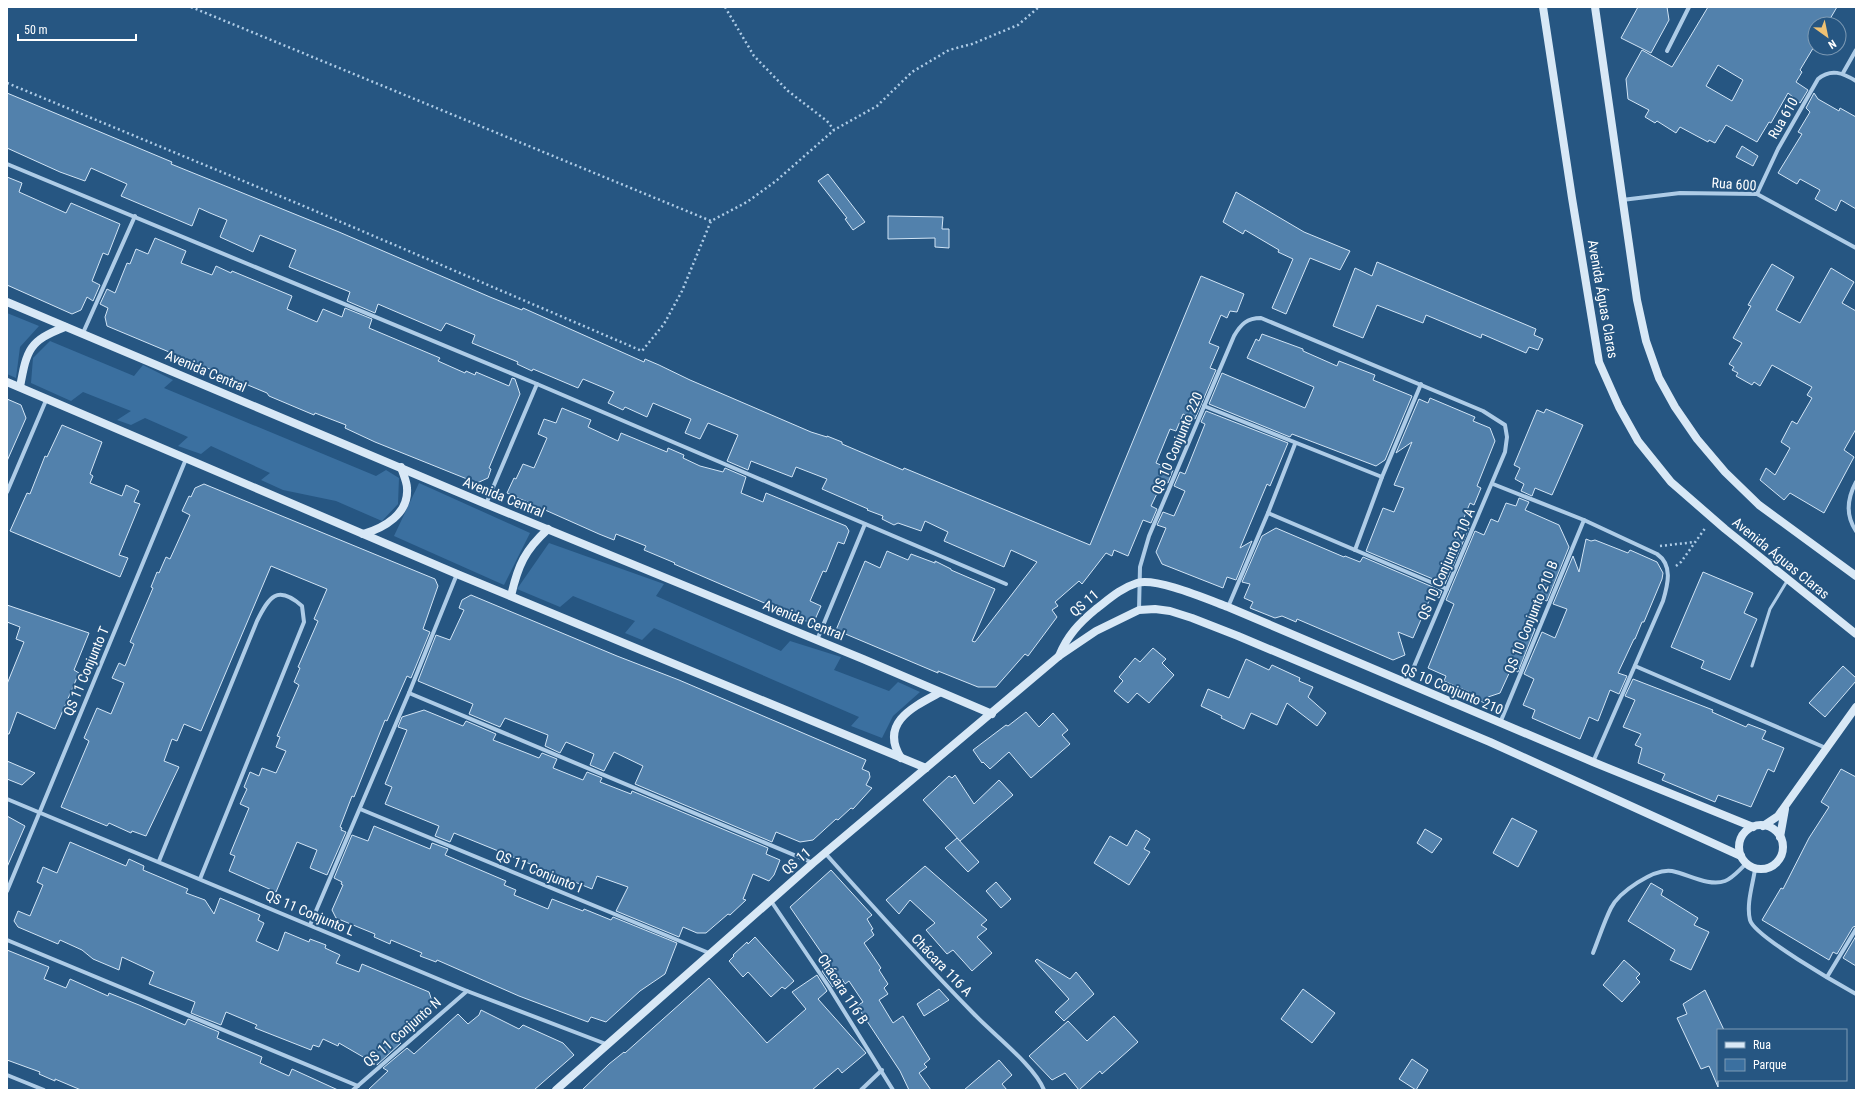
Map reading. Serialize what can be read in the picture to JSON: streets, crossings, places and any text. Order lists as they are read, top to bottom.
{
  "streets": {
    "street": [
      "Rua 610",
      "Rua 600",
      "Avenida Águas Claras",
      "Avenida Central",
      "QS 10 Conjunto 220",
      "QS 10 Conjunto 210 A",
      "QS 11",
      "QS 10 Conjunto 210 B",
      "QS 11 Conjunto T",
      "QS 10 Conjunto 210",
      "QS 11 Conjunto I",
      "QS 11 Conjunto L",
      "Chácara 116 A",
      "Chácara 116 B",
      "QS 11 Conjunto N"
    ]
  },
  "crossings": [
    ["Rua 610", "Rua 600"],
    ["Rua 600", "Avenida Águas Claras"],
    ["Avenida Central", "QS 11"],
    ["QS 10 Conjunto 220", "QS 10 Conjunto 210 A"],
    ["QS 10 Conjunto 220", "QS 11"],
    ["QS 10 Conjunto 220", "QS 10 Conjunto 210"],
    ["QS 10 Conjunto 210 A", "QS 10 Conjunto 210"],
    ["QS 11", "QS 10 Conjunto 210"],
    ["QS 11", "QS 11 Conjunto I"],
    ["QS 11", "QS 11 Conjunto L"],
    ["QS 11", "Chácara 116 A"],
    ["QS 11", "Chácara 116 B"],
    ["QS 10 Conjunto 210 B", "QS 10 Conjunto 210"],
    ["QS 11 Conjunto T", "QS 11 Conjunto L"],
    ["QS 11 Conjunto L", "QS 11 Conjunto N"]
  ],
  "legend": ["Rua", "Parque"],
  "scale_bar": "50 m",
  "north": "bottom right"
}
